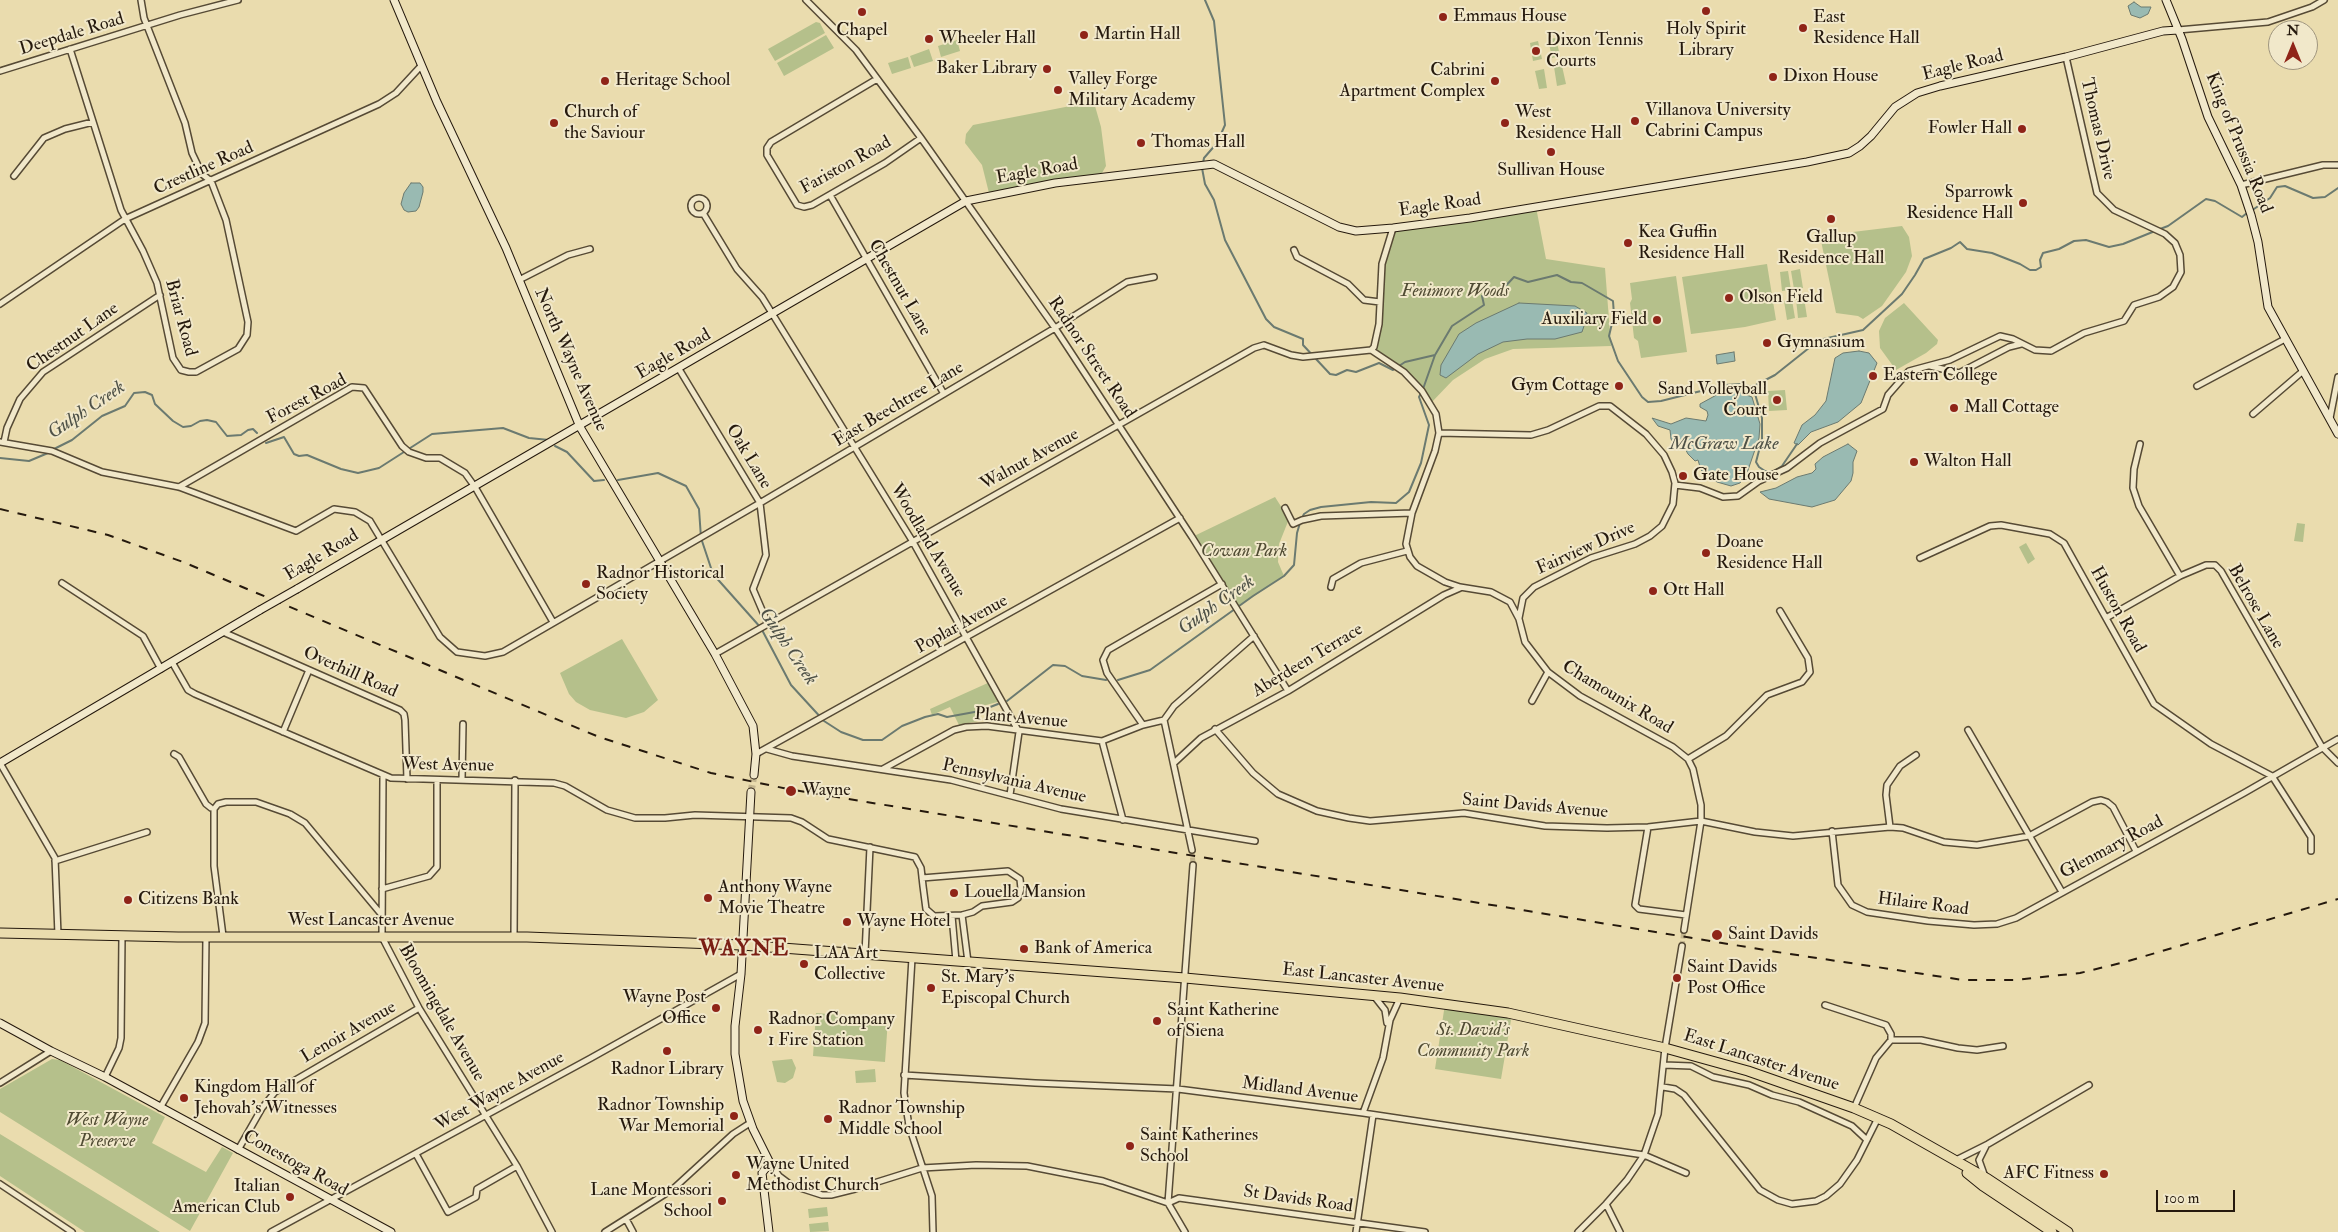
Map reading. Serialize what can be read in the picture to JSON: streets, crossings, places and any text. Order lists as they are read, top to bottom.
{
  "streets": {
    "highway": ["West Lancaster Avenue", "East Lancaster Avenue"],
    "street": [
      "Deepdale Road",
      "Eagle Road",
      "Thomas Drive",
      "King of Prussia Road",
      "Fariston Road",
      "Crestline Road",
      "Chestnut Lane",
      "Briar Road",
      "Radnor Street Road",
      "North Wayne Avenue",
      "Forest Road",
      "East Beechtree Lane",
      "Oak Lane",
      "Walnut Avenue",
      "Woodland Avenue",
      "Fairview Drive",
      "Belrose Lane",
      "Huston Road",
      "Poplar Avenue",
      "Aberdeen Terrace",
      "Overhill Road",
      "Chamounix Road",
      "Plant Avenue",
      "West Avenue",
      "Pennsylvania Avenue",
      "Saint Davids Avenue",
      "Glenmary Road",
      "Hilaire Road",
      "Bloomingdale Avenue",
      "Lenoir Avenue",
      "Midland Avenue",
      "West Wayne Avenue",
      "Conestoga Road",
      "St Davids Road"
    ]
  },
  "crossings": [
    ["Deepdale Road", "Briar Road"],
    ["Eagle Road", "Thomas Drive"],
    ["Eagle Road", "King of Prussia Road"],
    ["Eagle Road", "Chestnut Lane"],
    ["Eagle Road", "Radnor Street Road"],
    ["Eagle Road", "North Wayne Avenue"],
    ["Eagle Road", "Forest Road"],
    ["Eagle Road", "East Beechtree Lane"],
    ["Eagle Road", "Oak Lane"],
    ["Eagle Road", "Woodland Avenue"],
    ["Eagle Road", "Overhill Road"],
    ["Eagle Road", "West Avenue"],
    ["Fariston Road", "Chestnut Lane"],
    ["Fariston Road", "Radnor Street Road"],
    ["Crestline Road", "Briar Road"],
    ["Crestline Road", "North Wayne Avenue"],
    ["Chestnut Lane", "Briar Road"],
    ["Chestnut Lane", "East Beechtree Lane"],
    ["Radnor Street Road", "East Beechtree Lane"],
    ["Radnor Street Road", "Walnut Avenue"],
    ["Radnor Street Road", "Poplar Avenue"],
    ["Radnor Street Road", "Aberdeen Terrace"],
    ["North Wayne Avenue", "East Beechtree Lane"],
    ["North Wayne Avenue", "Walnut Avenue"],
    ["North Wayne Avenue", "Poplar Avenue"],
    ["Forest Road", "East Beechtree Lane"],
    ["East Beechtree Lane", "Oak Lane"],
    ["East Beechtree Lane", "Woodland Avenue"],
    ["Oak Lane", "Walnut Avenue"],
    ["Walnut Avenue", "Woodland Avenue"],
    ["Woodland Avenue", "Poplar Avenue"],
    ["Woodland Avenue", "Plant Avenue"],
    ["Fairview Drive", "Chamounix Road"],
    ["Belrose Lane", "Huston Road"],
    ["Belrose Lane", "Glenmary Road"],
    ["Huston Road", "Glenmary Road"],
    ["Poplar Avenue", "Pennsylvania Avenue"],
    ["Aberdeen Terrace", "Saint Davids Avenue"],
    ["Overhill Road", "West Avenue"],
    ["Plant Avenue", "Pennsylvania Avenue"],
    ["Saint Davids Avenue", "Glenmary Road"],
    ["Saint Davids Avenue", "Hilaire Road"],
    ["Glenmary Road", "Hilaire Road"],
    ["West Lancaster Avenue", "East Lancaster Avenue"],
    ["West Lancaster Avenue", "Bloomingdale Avenue"],
    ["Bloomingdale Avenue", "Lenoir Avenue"],
    ["Bloomingdale Avenue", "West Wayne Avenue"],
    ["Lenoir Avenue", "Conestoga Road"],
    ["West Wayne Avenue", "Conestoga Road"]
  ],
  "districts": ["WAYNE"],
  "water": ["Gulph Creek", "McGraw Lake"],
  "parks": [
    "Fenimore Woods",
    "Cowan Park",
    "St. David's Community Park",
    "West Wayne Preserve"
  ],
  "places": [
    "Holy Spirit Library",
    "Chapel",
    "Emmaus House",
    "East Residence Hall",
    "Martin Hall",
    "Wheeler Hall",
    "Dixon Tennis Courts",
    "Baker Library",
    "Dixon House",
    "Heritage School",
    "Cabrini Apartment Complex",
    "Valley Forge Military Academy",
    "Villanova University Cabrini Campus",
    "Church of the Saviour",
    "West Residence Hall",
    "Fowler Hall",
    "Thomas Hall",
    "Sullivan House",
    "Sparrowk Residence Hall",
    "Gallup Residence Hall",
    "Kea Guffin Residence Hall",
    "Olson Field",
    "Auxiliary Field",
    "Gymnasium",
    "Eastern College",
    "Gym Cottage",
    "Sand Volleyball Court",
    "Mall Cottage",
    "Walton Hall",
    "Gate House",
    "Doane Residence Hall",
    "Radnor Historical Society",
    "Ott Hall",
    "Wayne",
    "Louella Mansion",
    "Anthony Wayne Movie Theatre",
    "Citizens Bank",
    "Wayne Hotel",
    "Saint Davids",
    "Bank of America",
    "LAA Art Collective",
    "Saint Davids Post Office",
    "St. Mary's Episcopal Church",
    "Wayne Post Office",
    "Saint Katherine of Siena",
    "Radnor Company 1 Fire Station",
    "Radnor Library",
    "Kingdom Hall of Jehovah's Witnesses",
    "Radnor Township War Memorial",
    "Radnor Township Middle School",
    "Saint Katherines School",
    "AFC Fitness",
    "Wayne United Methodist Church",
    "Italian American Club",
    "Lane Montessori School"
  ],
  "scale_bar": "100 m",
  "north": "top"
}
